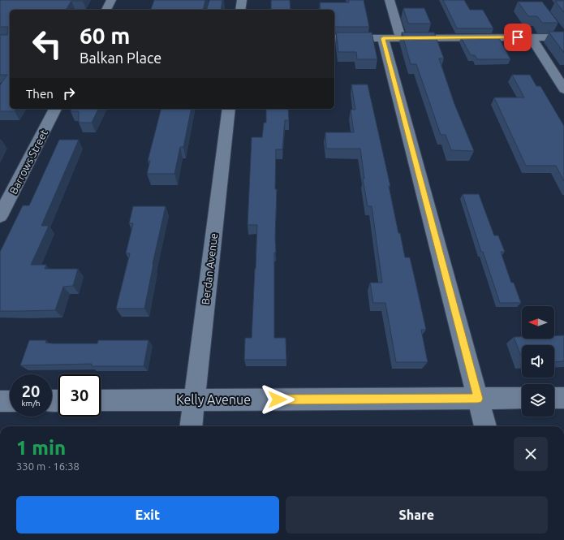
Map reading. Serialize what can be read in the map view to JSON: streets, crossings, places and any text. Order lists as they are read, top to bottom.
{
  "streets": {
    "street": ["Barrows Street", "Berdan Avenue", "Kelly Avenue"]
  },
  "crossings": [
    ["Berdan Avenue", "Kelly Avenue"]
  ],
  "north": "left",
  "page": {
    "turn": ["60 m", "Balkan Place"],
    "then": "Then",
    "speed": "20 km/h",
    "limit": "30",
    "heading": ["1 min", "330 m · 16:38"],
    "buttons": ["Exit", "Share"]
  }
}
